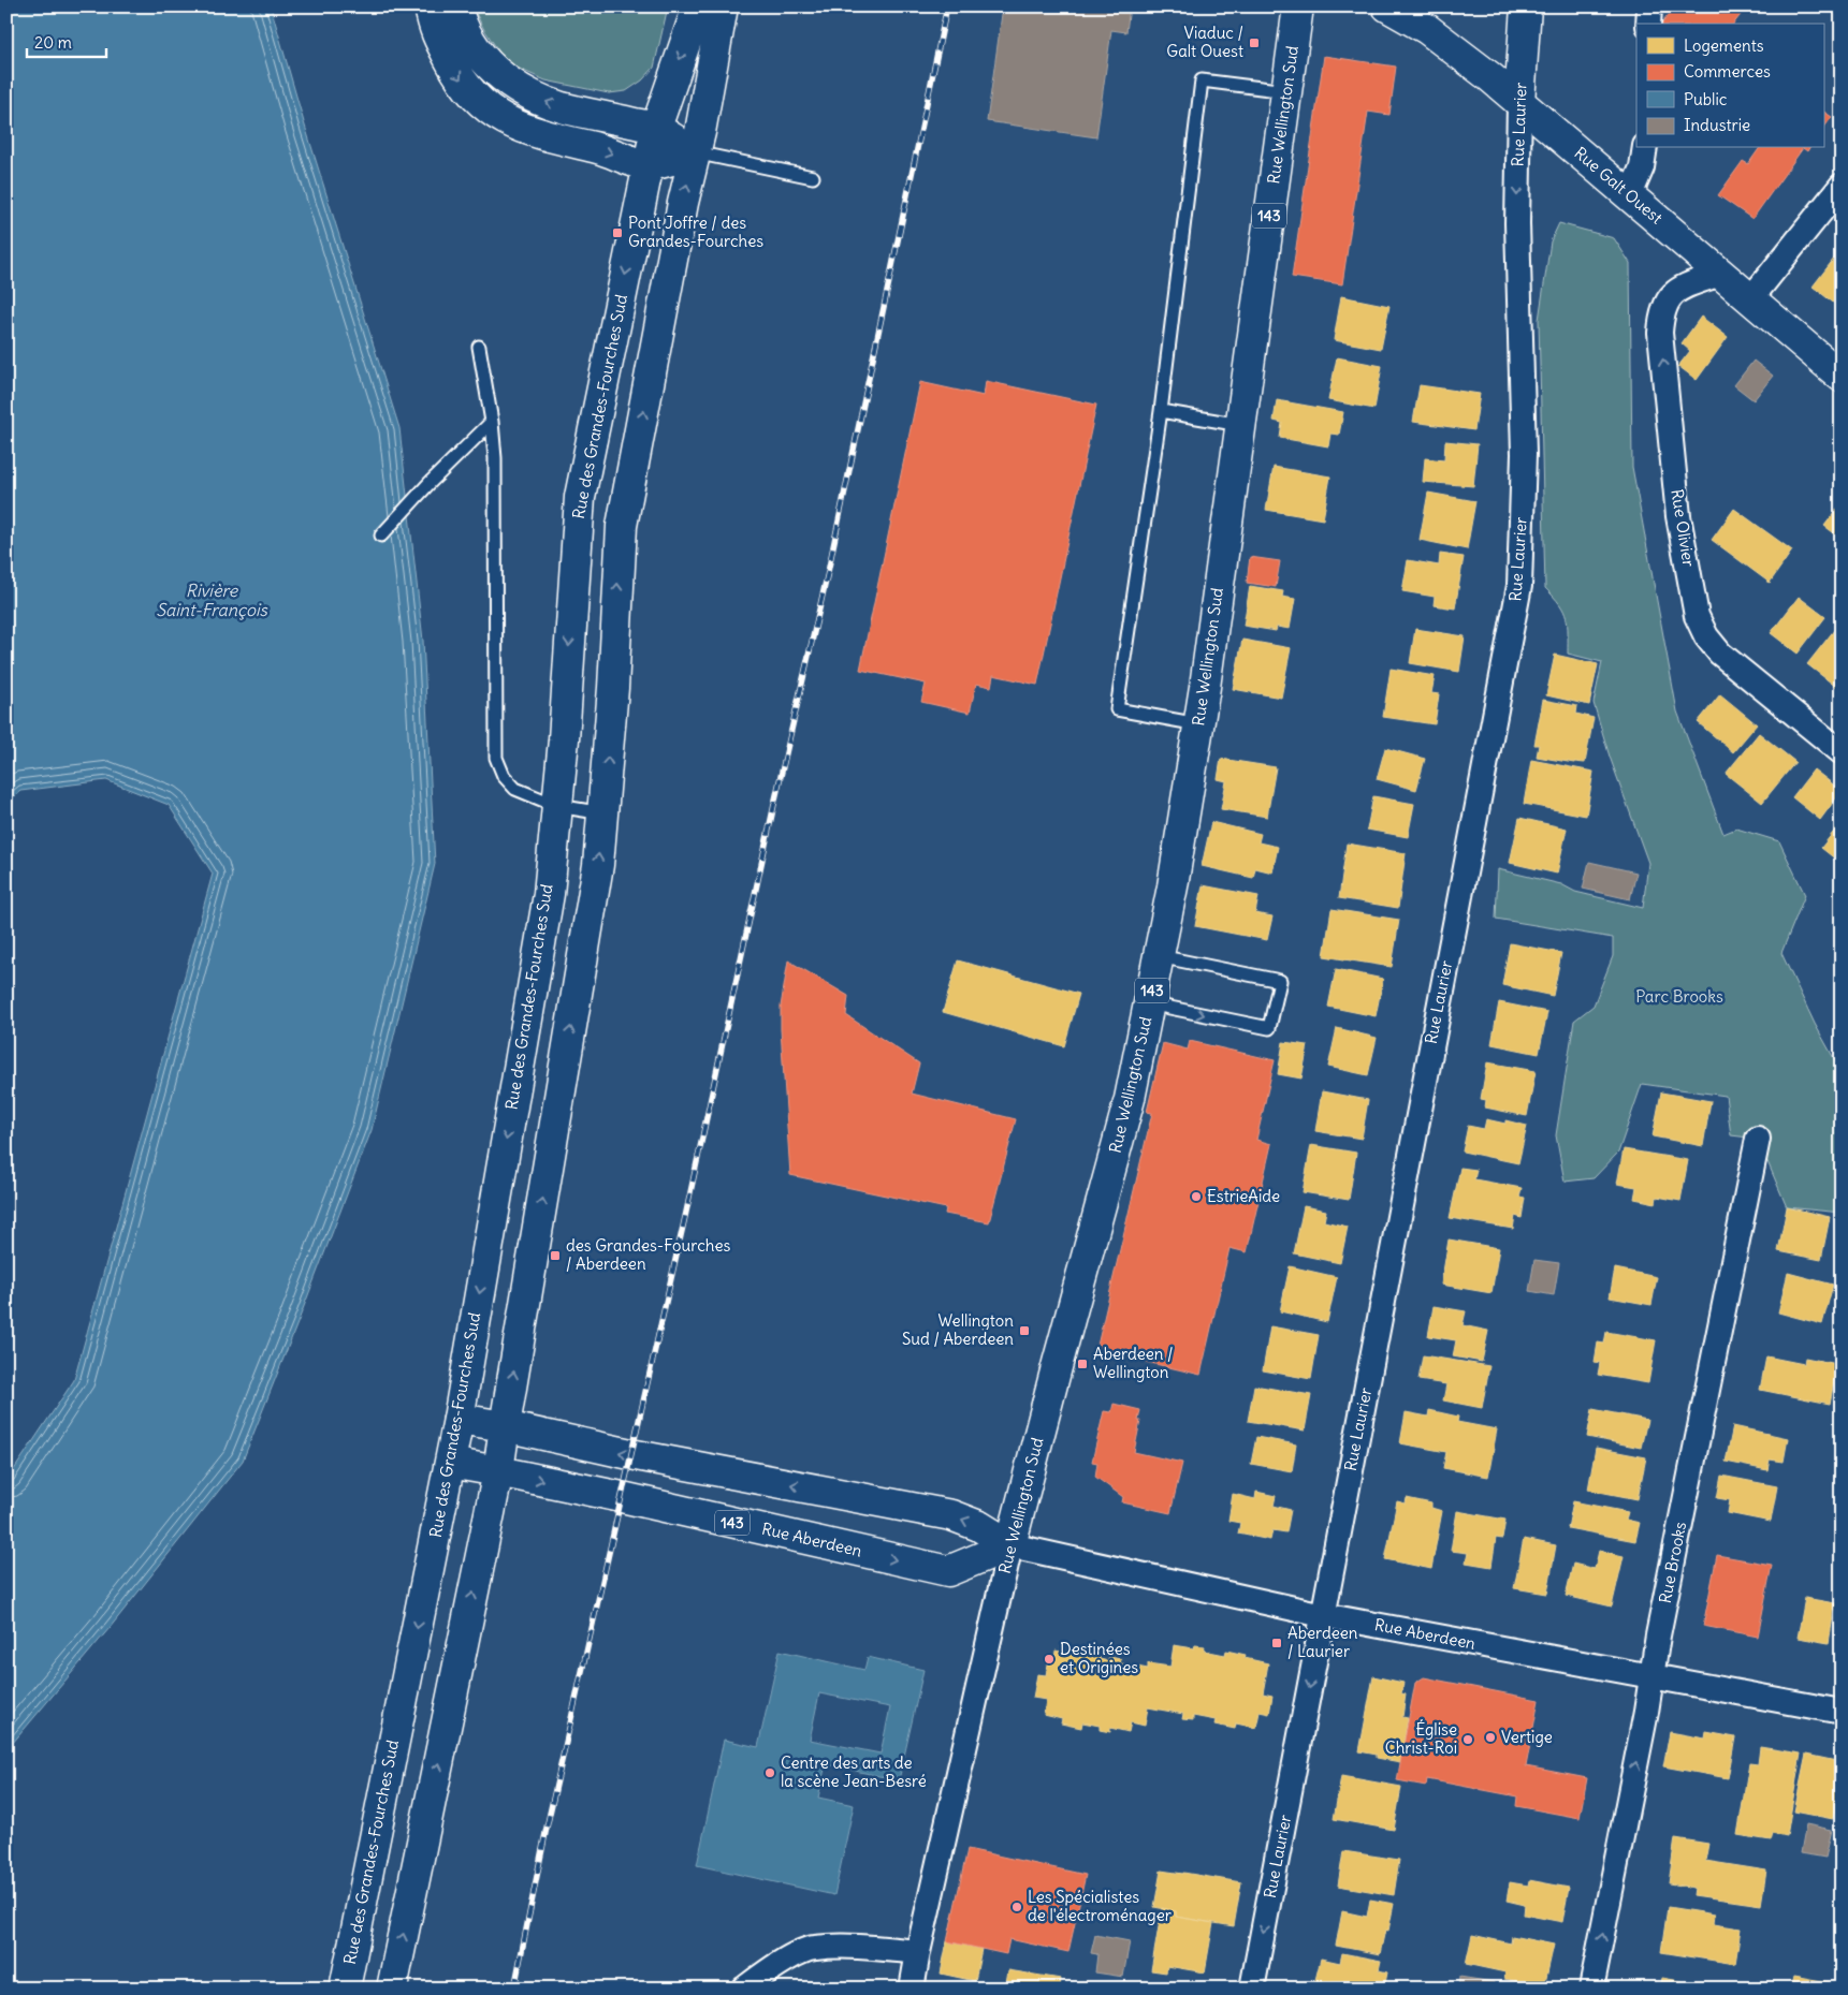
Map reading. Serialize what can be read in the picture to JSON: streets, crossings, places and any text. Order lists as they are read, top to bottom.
{
  "streets": {
    "main road": [
      "Rue Wellington Sud",
      "Rue Laurier",
      "Rue Galt Ouest",
      "143",
      "Rue des Grandes-Fourches Sud",
      "Rue Aberdeen"
    ],
    "street": ["Rue Olivier", "Rue Brooks"]
  },
  "crossings": [
    ["Rue Wellington Sud", "Rue Aberdeen"],
    ["Rue Laurier", "Rue Galt Ouest"],
    ["Rue Laurier", "Rue Aberdeen"],
    ["Rue Galt Ouest", "Rue Olivier"],
    ["Rue des Grandes-Fourches Sud", "Rue Aberdeen"],
    ["Rue Aberdeen", "Rue Brooks"]
  ],
  "one_way": ["Rue Laurier", "Rue Olivier", "Rue Brooks"],
  "water": ["Rivière Saint-François"],
  "parks": ["Parc Brooks"],
  "places": {
    "transit": [
      "Viaduc / Galt Ouest",
      "Pont Joffre / des Grandes-Fourches",
      "des Grandes-Fourches / Aberdeen",
      "Wellington Sud / Aberdeen",
      "Aberdeen / Wellington",
      "Aberdeen / Laurier"
    ],
    "other": [
      "EstrieAide",
      "Destinées et Origines",
      "Vertige",
      "Église Christ-Roi",
      "Centre des arts de la scène Jean-Besré",
      "Les Spécialistes de l'électroménager"
    ]
  },
  "legend": [
    "Logements",
    "Commerces",
    "Public",
    "Industrie"
  ],
  "scale_bar": "20 m"
}
